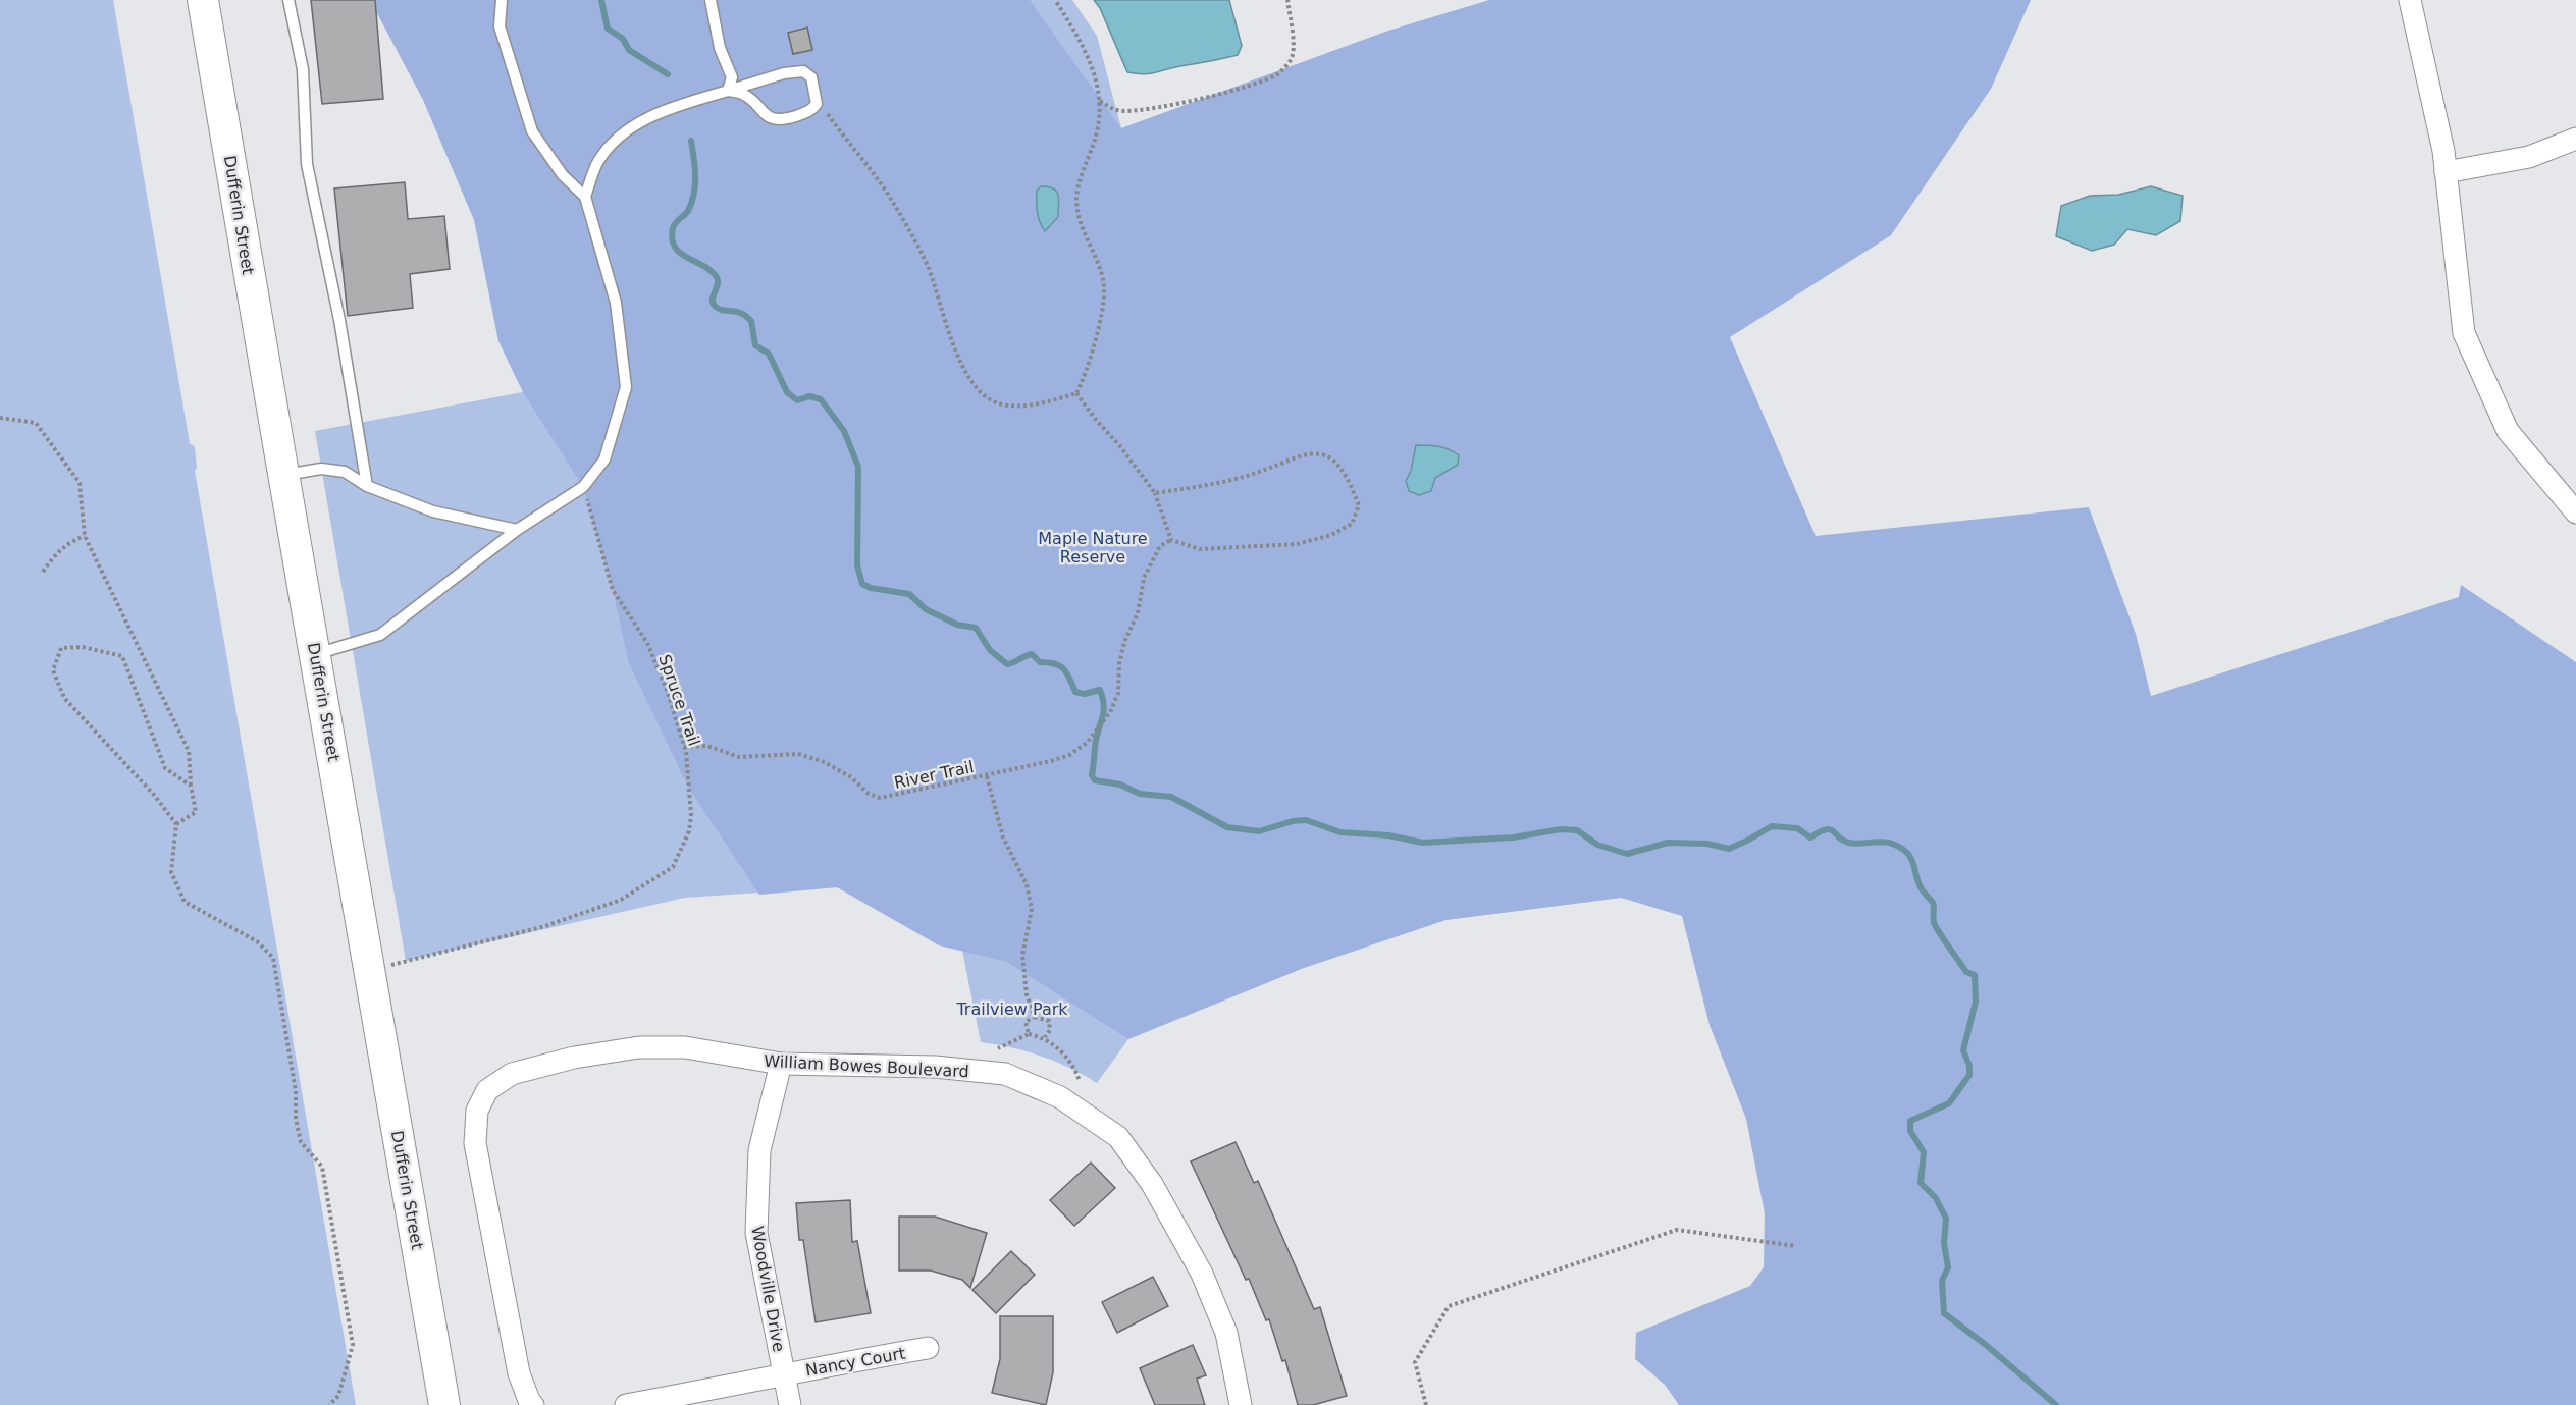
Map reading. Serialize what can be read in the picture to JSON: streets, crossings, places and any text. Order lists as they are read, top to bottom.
{
  "streets": {
    "main road": ["Dufferin Street"],
    "street": ["William Bowes Boulevard", "Woodville Drive", "Nancy Court"],
    "path": ["Spruce Trail", "River Trail"]
  },
  "crossings": [
    ["Dufferin Street", "Spruce Trail"],
    ["Spruce Trail", "River Trail"],
    ["William Bowes Boulevard", "Woodville Drive"],
    ["Woodville Drive", "Nancy Court"]
  ],
  "parks": ["Maple Nature Reserve", "Trailview Park"]
}
